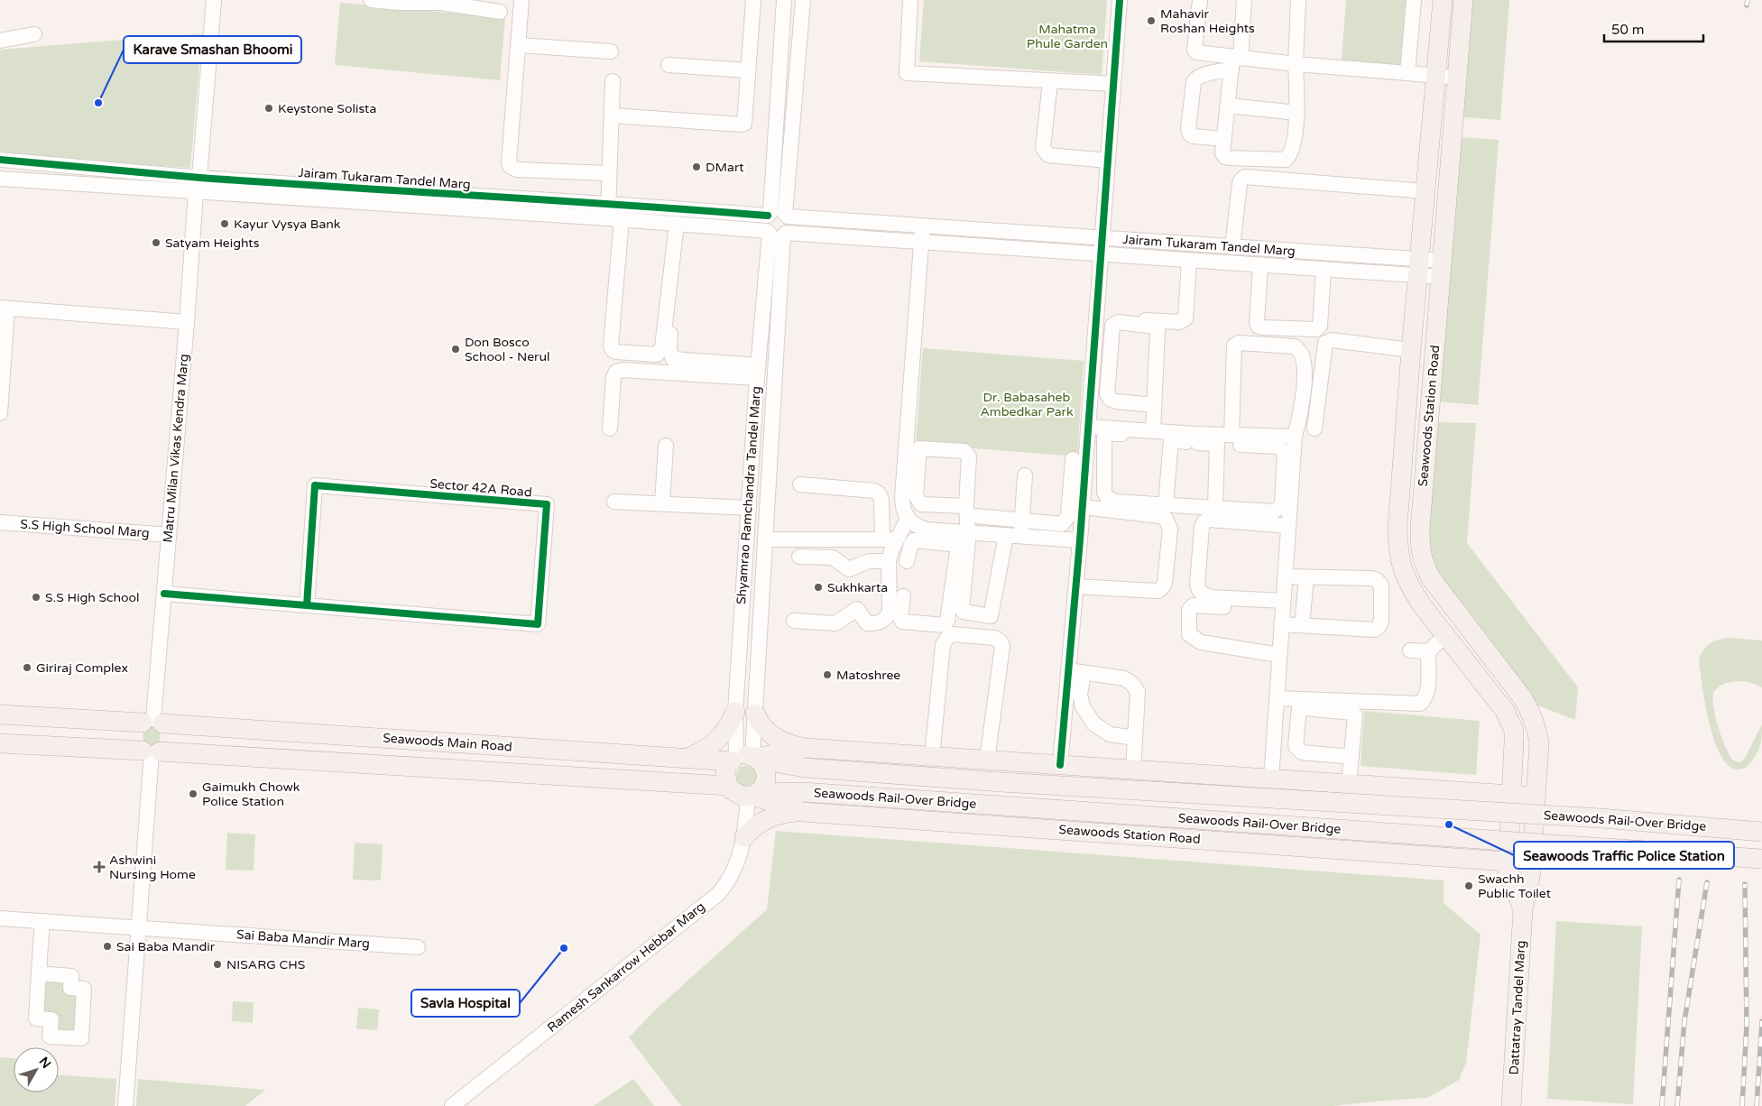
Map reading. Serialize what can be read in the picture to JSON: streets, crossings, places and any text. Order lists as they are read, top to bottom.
{
  "streets": {
    "main road": [
      "Seawoods Station Road",
      "Seawoods Main Road",
      "Seawoods Rail-Over Bridge",
      "Dattatray Tandel Marg"
    ],
    "street": [
      "Jairam Tukaram Tandel Marg",
      "Matru Milan Vikas Kendra Marg",
      "Sector 42A Road",
      "Shyamrao Ramchandra Tandel Marg",
      "S.S High School Marg",
      "Sai Baba Mandir Marg",
      "Ramesh Sankarrow Hebbar Marg"
    ]
  },
  "crossings": [
    ["Jairam Tukaram Tandel Marg", "Seawoods Station Road"],
    ["Jairam Tukaram Tandel Marg", "Matru Milan Vikas Kendra Marg"],
    ["Jairam Tukaram Tandel Marg", "Shyamrao Ramchandra Tandel Marg"],
    ["Seawoods Station Road", "Shyamrao Ramchandra Tandel Marg"],
    ["Seawoods Station Road", "Seawoods Main Road"],
    ["Seawoods Station Road", "Seawoods Rail-Over Bridge"],
    ["Seawoods Station Road", "Ramesh Sankarrow Hebbar Marg"],
    ["Seawoods Station Road", "Dattatray Tandel Marg"],
    ["Matru Milan Vikas Kendra Marg", "Sector 42A Road"],
    ["Matru Milan Vikas Kendra Marg", "S.S High School Marg"],
    ["Matru Milan Vikas Kendra Marg", "Seawoods Main Road"],
    ["Shyamrao Ramchandra Tandel Marg", "Seawoods Main Road"],
    ["Shyamrao Ramchandra Tandel Marg", "Seawoods Rail-Over Bridge"],
    ["Shyamrao Ramchandra Tandel Marg", "Ramesh Sankarrow Hebbar Marg"],
    ["Seawoods Main Road", "Seawoods Rail-Over Bridge"],
    ["Seawoods Main Road", "Ramesh Sankarrow Hebbar Marg"],
    ["Seawoods Rail-Over Bridge", "Ramesh Sankarrow Hebbar Marg"]
  ],
  "parks": ["Mahatma Phule Garden", "Dr. Babasaheb Ambedkar Park"],
  "places": {
    "other": [
      "Mahavir Roshan Heights",
      "Karave Smashan Bhoomi",
      "Keystone Solista",
      "DMart",
      "Kayur Vysya Bank",
      "Satyam Heights",
      "Don Bosco School - Nerul",
      "Sukhkarta",
      "S.S High School",
      "Giriraj Complex",
      "Matoshree",
      "Gaimukh Chowk Police Station",
      "Seawoods Traffic Police Station",
      "Swachh Public Toilet",
      "Sai Baba Mandir",
      "Savla Hospital",
      "NISARG CHS"
    ],
    "health": ["Ashwini Nursing Home"]
  },
  "scale_bar": "50 m",
  "north": "top right"
}
